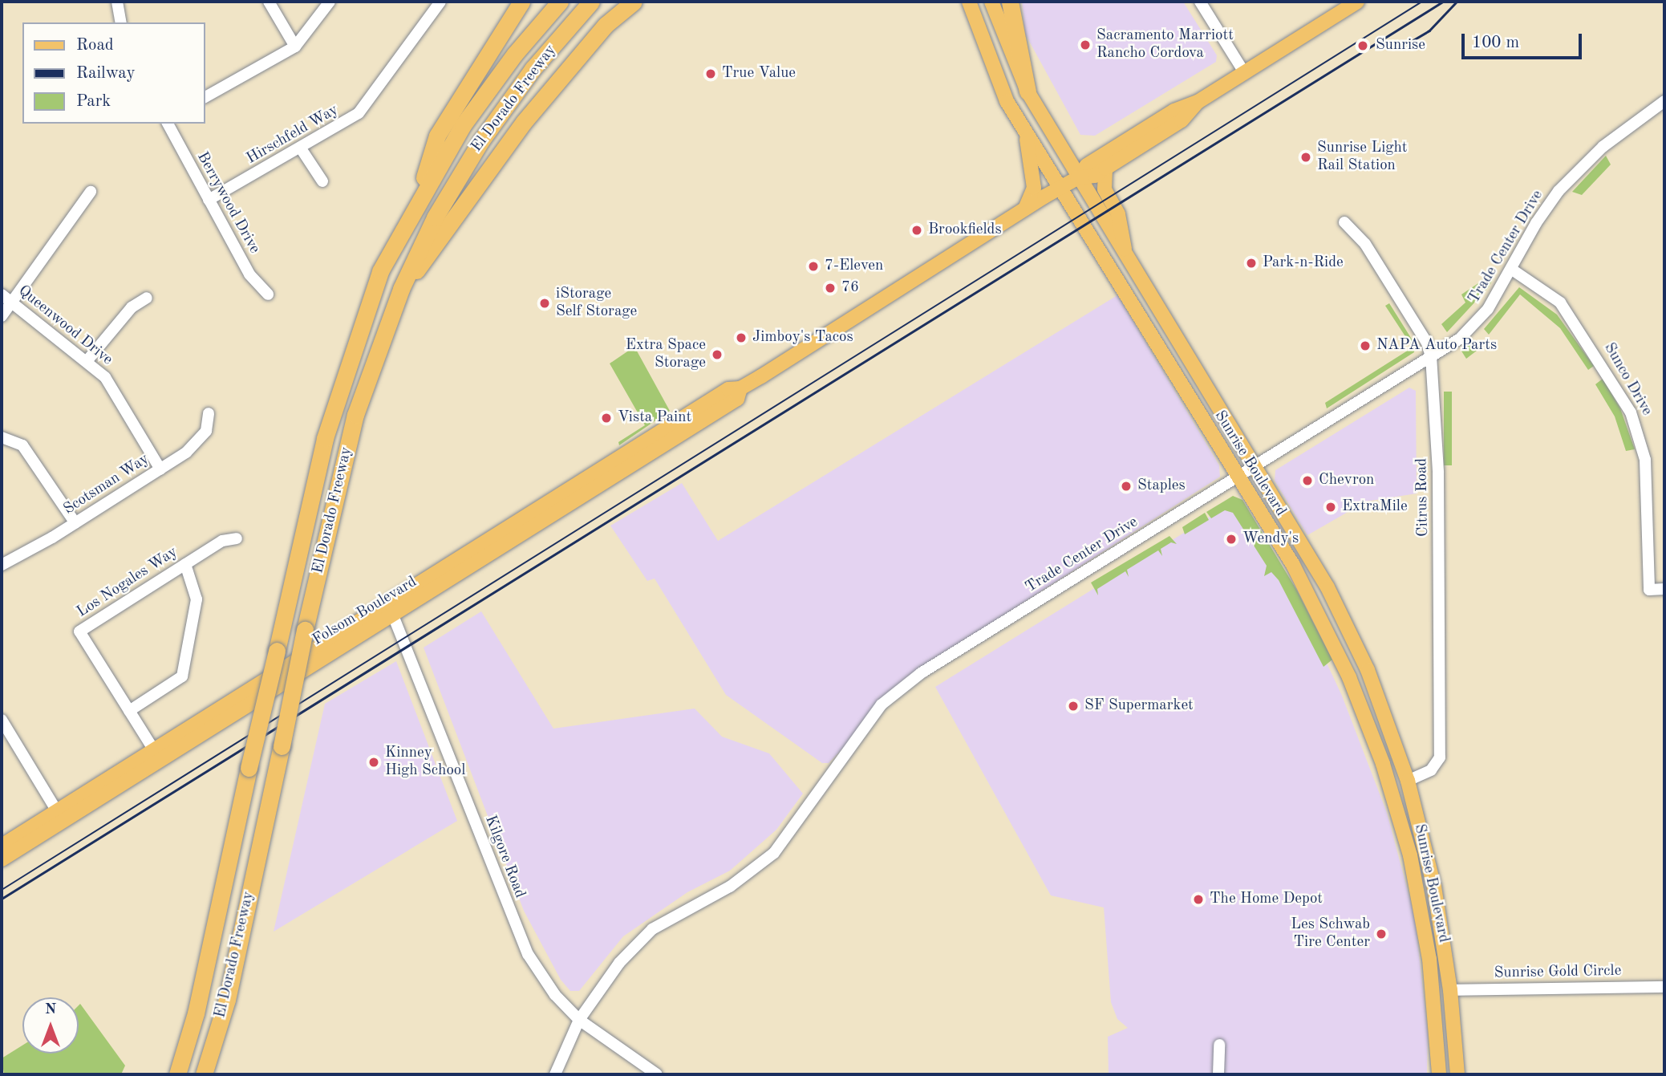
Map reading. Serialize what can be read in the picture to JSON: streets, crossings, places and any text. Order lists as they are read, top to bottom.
{
  "streets": {
    "highway": ["El Dorado Freeway"],
    "main road": ["Sunrise Boulevard", "Folsom Boulevard"],
    "street": [
      "Hirschfeld Way",
      "Berrywood Drive",
      "Trade Center Drive",
      "Queenwood Drive",
      "Sunco Drive",
      "Scotsman Way",
      "Citrus Road",
      "Los Nogales Way",
      "Kilgore Road",
      "Sunrise Gold Circle"
    ]
  },
  "crossings": [
    ["Hirschfeld Way", "Berrywood Drive"],
    ["Trade Center Drive", "Sunco Drive"],
    ["Trade Center Drive", "Sunrise Boulevard"],
    ["Trade Center Drive", "Citrus Road"],
    ["Trade Center Drive", "Kilgore Road"],
    ["Queenwood Drive", "Scotsman Way"],
    ["Sunrise Boulevard", "Citrus Road"],
    ["Sunrise Boulevard", "Folsom Boulevard"],
    ["Sunrise Boulevard", "Sunrise Gold Circle"],
    ["Los Nogales Way", "Folsom Boulevard"],
    ["Folsom Boulevard", "Kilgore Road"]
  ],
  "places": [
    "Sacramento Marriott Rancho Cordova",
    "Sunrise",
    "True Value",
    "Sunrise Light Rail Station",
    "Brookfields",
    "Park-n-Ride",
    "7-Eleven",
    "76",
    "iStorage Self Storage",
    "Jimboy's Tacos",
    "NAPA Auto Parts",
    "Extra Space Storage",
    "Vista Paint",
    "Chevron",
    "Staples",
    "ExtraMile",
    "Wendy's",
    "SF Supermarket",
    "Kinney High School",
    "The Home Depot",
    "Les Schwab Tire Center"
  ],
  "legend": ["Road", "Railway", "Park"],
  "scale_bar": "100 m",
  "north": "top"
}
